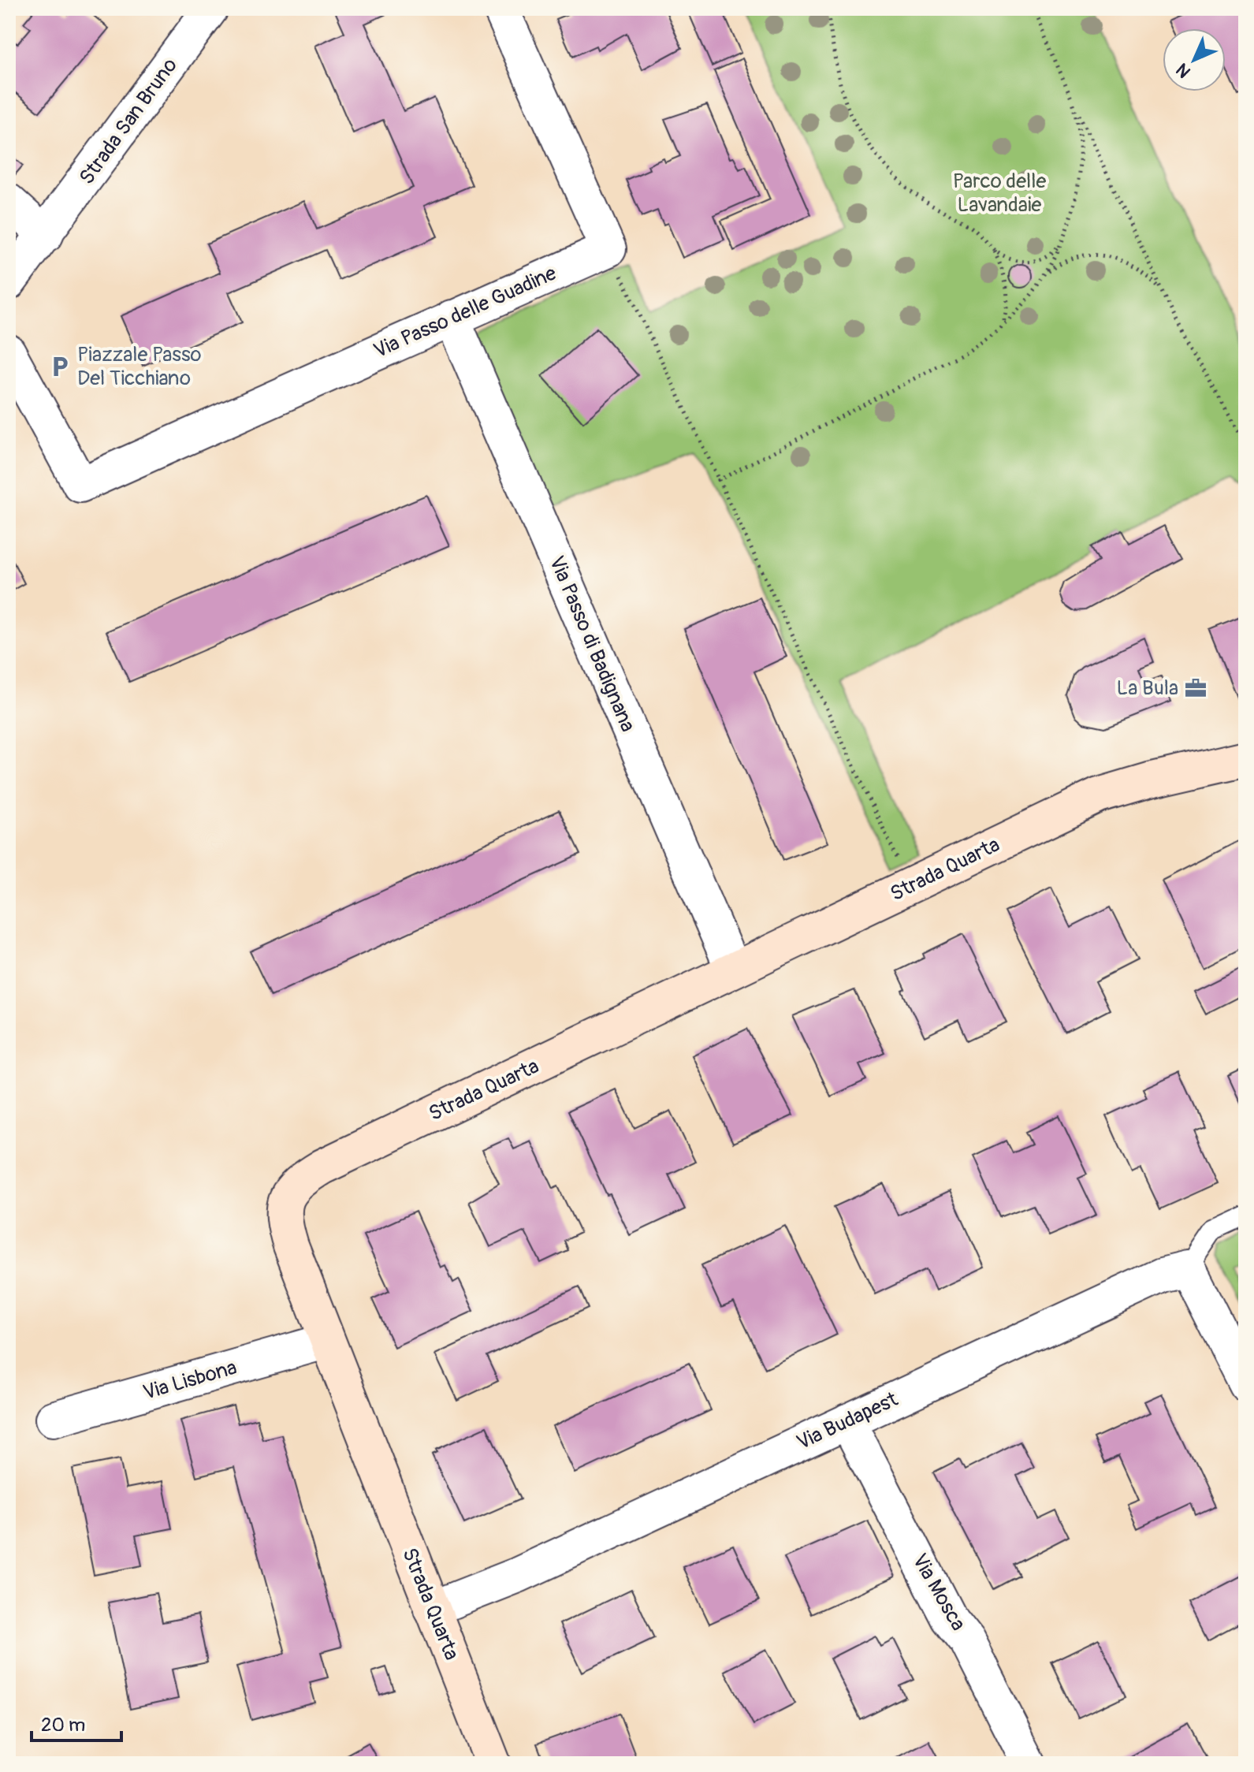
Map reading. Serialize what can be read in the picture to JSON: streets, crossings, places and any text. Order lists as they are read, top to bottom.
{
  "streets": {
    "street": [
      "Strada San Bruno",
      "Via Passo delle Guadine",
      "Via Passo di Badignana",
      "Strada Quarta",
      "Via Lisbona",
      "Via Budapest",
      "Via Mosca"
    ]
  },
  "crossings": [
    ["Via Passo delle Guadine", "Via Passo di Badignana"],
    ["Via Passo di Badignana", "Strada Quarta"],
    ["Strada Quarta", "Via Lisbona"],
    ["Strada Quarta", "Via Budapest"],
    ["Via Budapest", "Via Mosca"]
  ],
  "parks": ["Parco delle Lavandaie"],
  "places": {
    "parking": ["Piazzale Passo Del Ticchiano"],
    "office": ["La Bula"]
  },
  "scale_bar": "20 m",
  "north": "bottom left"
}
